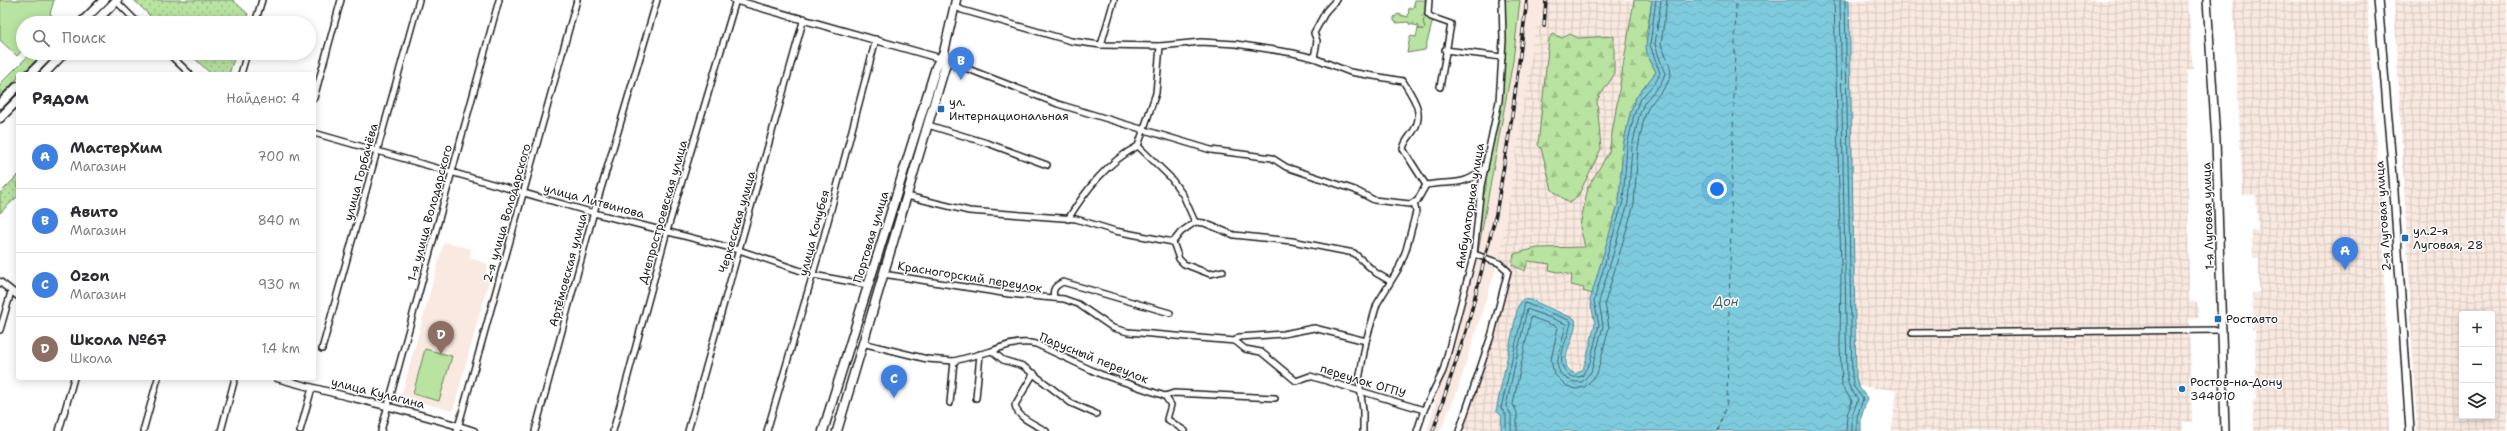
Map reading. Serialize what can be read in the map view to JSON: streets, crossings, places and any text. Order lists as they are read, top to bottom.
{
  "streets": {
    "main road": ["1-я Луговая улица", "2-я Луговая улица", "Портовая улица"],
    "street": [
      "улица Горбачёва",
      "улица Литвинова",
      "Амбулаторная улица",
      "Днепростроевская улица",
      "1-я улица Володарского",
      "2-я улица Володарского",
      "Черкесская улица",
      "улица Кочубея",
      "Артёмовская улица",
      "Красногорский переулок",
      "Парусный переулок",
      "переулок ОГПУ",
      "улица Кулагина"
    ]
  },
  "crossings": [
    ["улица Горбачёва", "улица Литвинова"],
    ["улица Литвинова", "Днепростроевская улица"],
    ["улица Литвинова", "1-я улица Володарского"],
    ["улица Литвинова", "2-я улица Володарского"],
    ["улица Литвинова", "Черкесская улица"],
    ["улица Литвинова", "улица Кочубея"],
    ["улица Литвинова", "Портовая улица"],
    ["улица Литвинова", "Артёмовская улица"],
    ["Амбулаторная улица", "переулок ОГПУ"],
    ["1-я улица Володарского", "улица Кулагина"],
    ["2-я улица Володарского", "улица Кулагина"],
    ["Портовая улица", "Красногорский переулок"],
    ["Портовая улица", "Парусный переулок"],
    ["Красногорский переулок", "переулок ОГПУ"]
  ],
  "water": ["Дон"],
  "places": {
    "transit": ["ул. Интернациональная", "ул.2-я Луговая, 28", "Роставто"],
    "other": ["Ростов-на-Дону 344010"]
  },
  "page": {
    "search": "Поиск",
    "pins": [
      "B",
      "A",
      "D",
      "C"
    ],
    "heading": ["Рядом", "Найдено: 4"],
    "list": [
      {
        "mark": "A",
        "name": "МастерХим",
        "note": "Магазин",
        "value": "700 m"
      },
      {
        "mark": "B",
        "name": "Авито",
        "note": "Магазин",
        "value": "840 m"
      },
      {
        "mark": "C",
        "name": "Ozon",
        "note": "Магазин",
        "value": "930 m"
      },
      {
        "mark": "D",
        "name": "Школа №67",
        "note": "Школа",
        "value": "1.4 km"
      }
    ],
    "map_buttons": ["+", "−"]
  }
}
